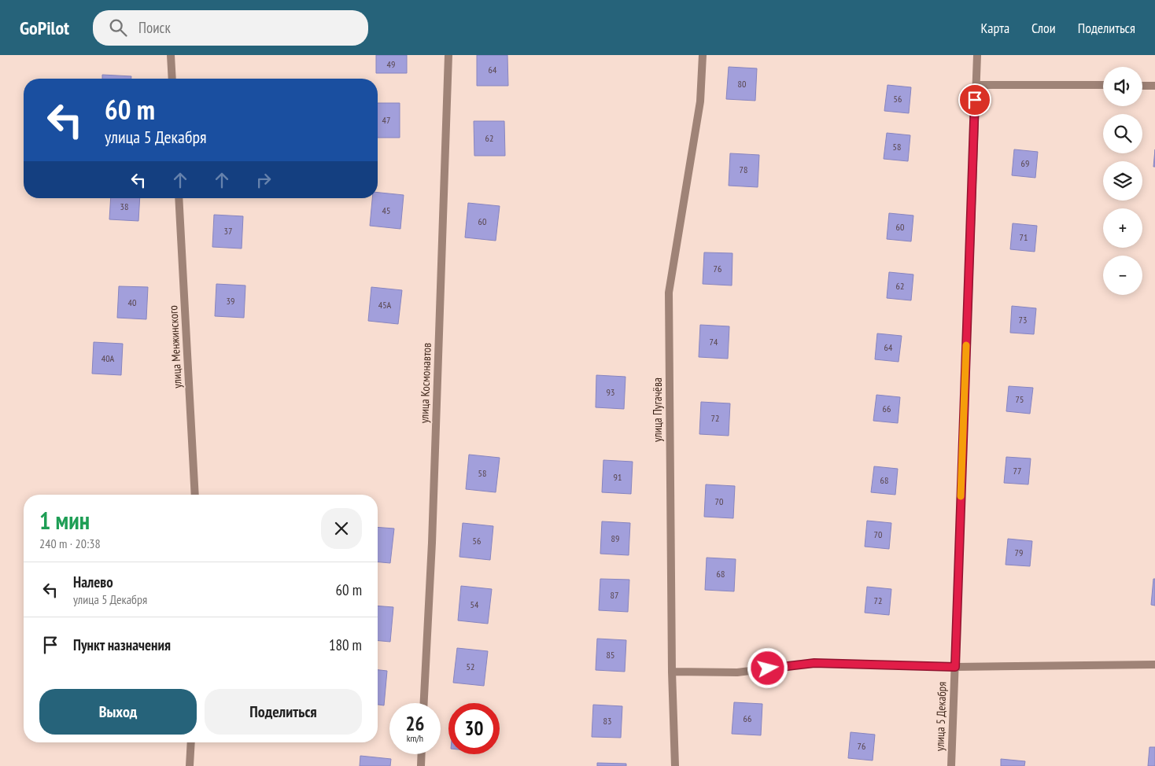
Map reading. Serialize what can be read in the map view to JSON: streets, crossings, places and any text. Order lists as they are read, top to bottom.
{
  "streets": {
    "street": [
      "улица Менжинского",
      "улица Космонавтов",
      "улица Пугачёва",
      "улица 5 Декабря"
    ]
  },
  "house_numbers": [
    "49",
    "64",
    "80",
    "56",
    "47",
    "62",
    "58",
    "69",
    "78",
    "38",
    "45",
    "60",
    "60",
    "37",
    "71",
    "76",
    "62",
    "39",
    "40",
    "45А",
    "73",
    "74",
    "64",
    "40А",
    "93",
    "75",
    "66",
    "72",
    "77",
    "58",
    "91",
    "68",
    "70",
    "70",
    "89",
    "56",
    "79",
    "68",
    "87",
    "72",
    "54",
    "85",
    "52",
    "66",
    "83",
    "76"
  ],
  "page": {
    "header": "GoPilot",
    "search": "Поиск",
    "nav": ["Карта", "Слои", "Поделиться"],
    "map_buttons": ["+", "−"],
    "turn": ["60 m", "улица 5 Декабря"],
    "heading": ["1 мин", "240 m · 20:38"],
    "list": [
      {
        "name": "Налево",
        "note": "улица 5 Декабря",
        "value": "60 m"
      },
      {
        "name": "Пункт назначения",
        "value": "180 m"
      }
    ],
    "buttons": ["Выход", "Поделиться"],
    "speed": "26 km/h",
    "limit": "30"
  }
}
